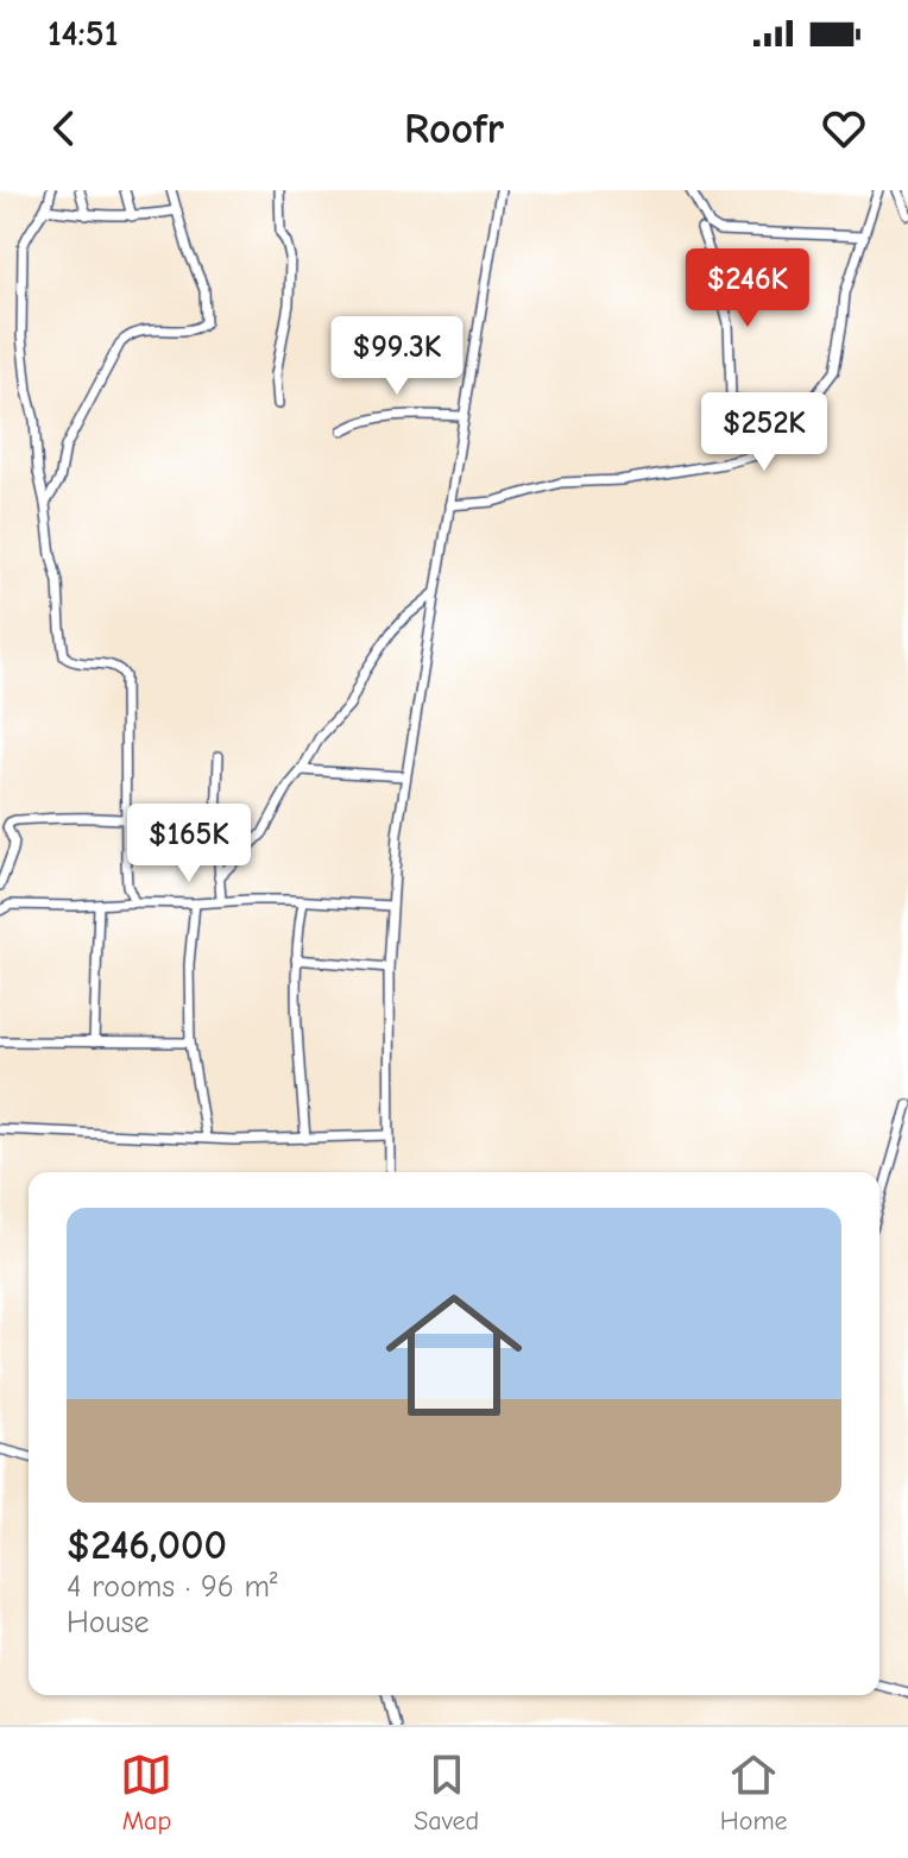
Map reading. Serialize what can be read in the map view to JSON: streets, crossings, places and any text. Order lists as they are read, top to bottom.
{
  "page": {
    "status": "14:51",
    "header": "Roofr",
    "price": [
      "$246K",
      "$99.3K",
      "$252K",
      "$165K"
    ],
    "list": [
      {
        "name": "$246,000",
        "note": "4 rooms · 96 m² · House"
      }
    ],
    "tabs": ["Map", "Saved", "Home"]
  }
}
